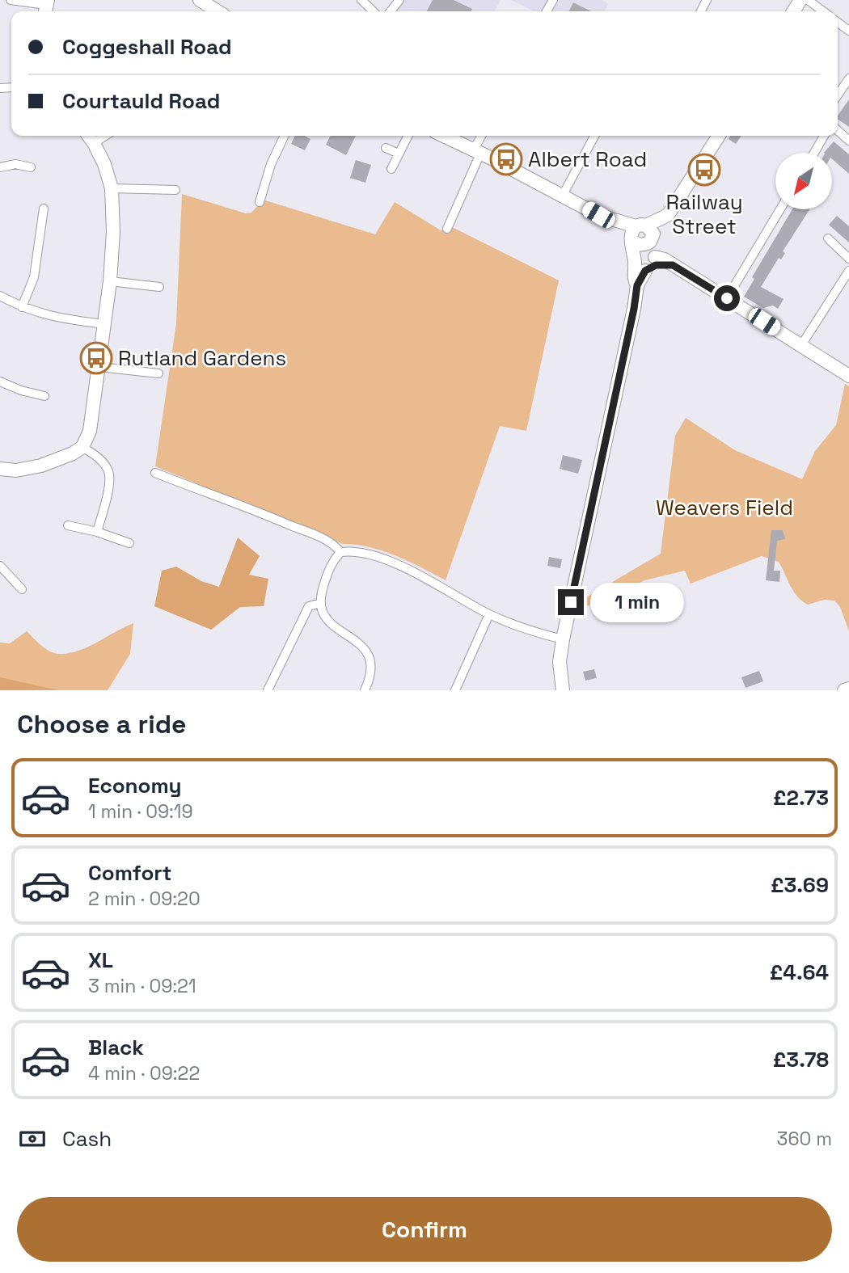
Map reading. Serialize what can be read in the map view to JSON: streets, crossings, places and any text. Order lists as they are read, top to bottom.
{
  "parks": ["Weavers Field"],
  "places": {
    "bus stop": ["Albert Road", "Railway Street", "Rutland Gardens"]
  },
  "north": "bottom left",
  "page": {
    "banner": ["Coggeshall Road", "Courtauld Road"],
    "bubble": "1 min",
    "heading": "Choose a ride",
    "list": [
      {
        "name": "Economy",
        "note": "1 min · 09:19",
        "value": "£2.73"
      },
      {
        "name": "Comfort",
        "note": "2 min · 09:20",
        "value": "£3.69"
      },
      {
        "name": "XL",
        "note": "3 min · 09:21",
        "value": "£4.64"
      },
      {
        "name": "Black",
        "note": "4 min · 09:22",
        "value": "£3.78"
      }
    ],
    "pay": ["Cash", "360 m"],
    "buttons": "Confirm"
  }
}
